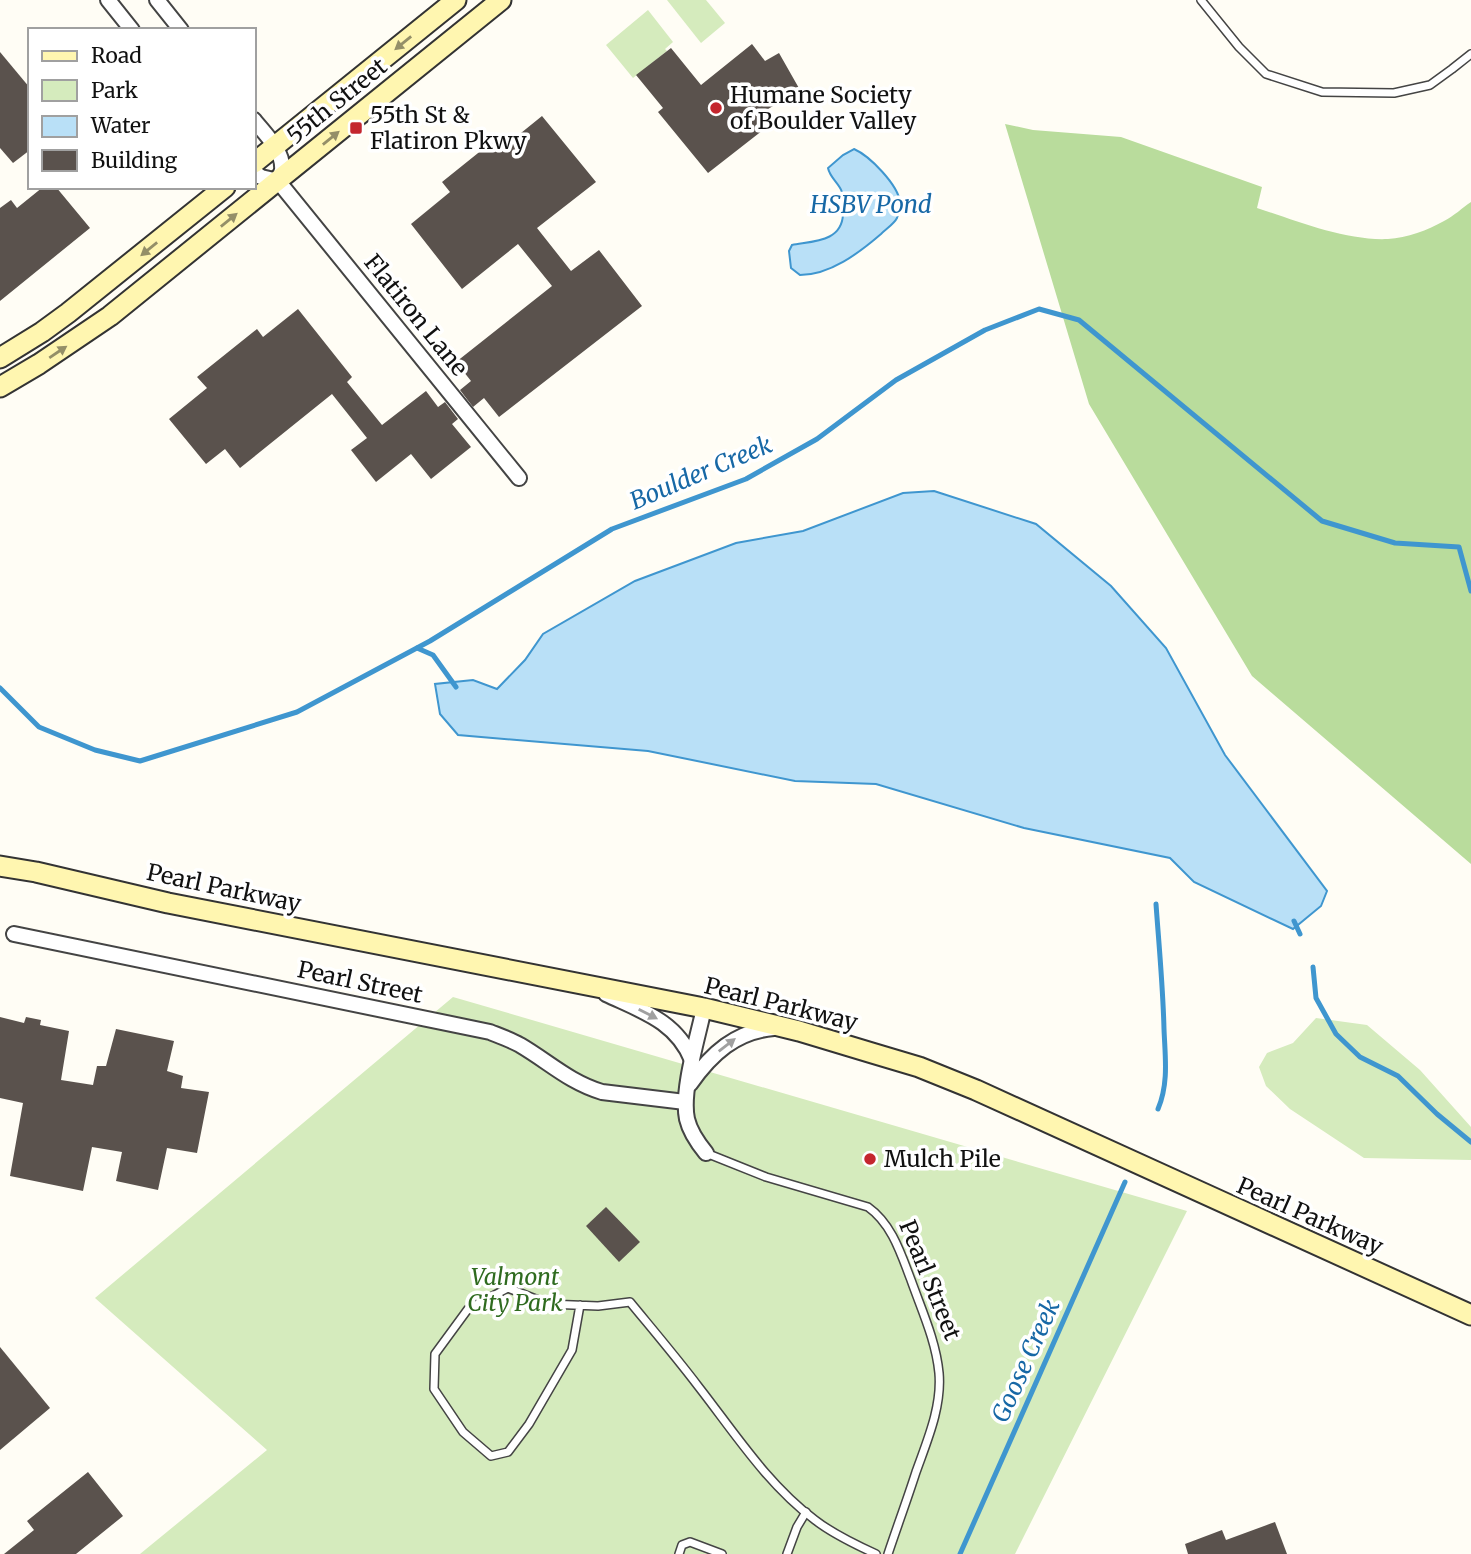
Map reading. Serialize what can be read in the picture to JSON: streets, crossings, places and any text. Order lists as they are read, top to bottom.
{
  "streets": {
    "main road": ["55th Street", "Pearl Parkway"],
    "street": ["Flatiron Lane", "Pearl Street"]
  },
  "crossings": [
    ["55th Street", "Flatiron Lane"],
    ["Pearl Parkway", "Pearl Street"]
  ],
  "water": ["HSBV Pond", "Boulder Creek", "Goose Creek"],
  "parks": ["Valmont City Park"],
  "places": {
    "other": ["Humane Society of Boulder Valley", "Mulch Pile"],
    "transit": ["55th St & Flatiron Pkwy"]
  },
  "legend": [
    "Road",
    "Park",
    "Water",
    "Building"
  ]
}
